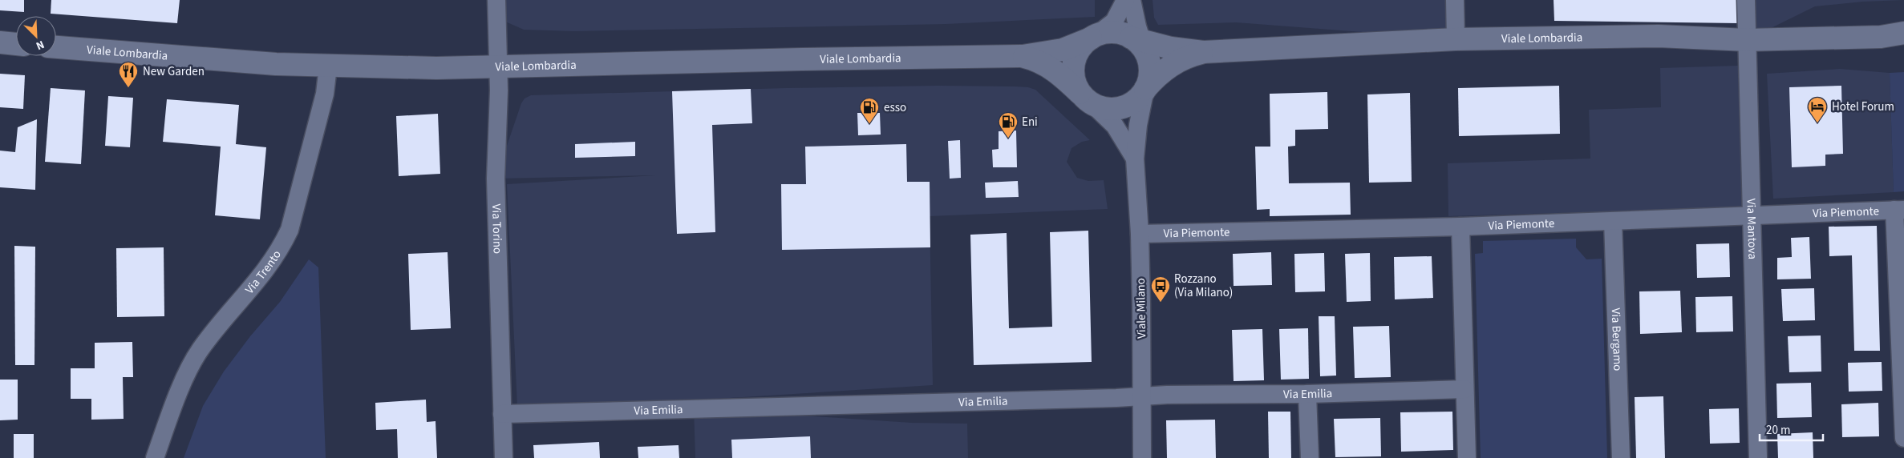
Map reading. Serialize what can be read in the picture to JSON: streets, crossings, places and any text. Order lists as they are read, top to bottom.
{
  "streets": {
    "street": [
      "Viale Lombardia",
      "Via Piemonte",
      "Via Torino",
      "Via Mantova",
      "Via Trento",
      "Viale Milano",
      "Via Bergamo",
      "Via Emilia"
    ]
  },
  "crossings": [
    ["Viale Lombardia", "Via Torino"],
    ["Viale Lombardia", "Via Mantova"],
    ["Viale Lombardia", "Via Trento"],
    ["Viale Lombardia", "Viale Milano"],
    ["Via Piemonte", "Via Mantova"],
    ["Via Piemonte", "Viale Milano"],
    ["Via Piemonte", "Via Bergamo"],
    ["Via Torino", "Via Emilia"],
    ["Viale Milano", "Via Emilia"]
  ],
  "places": {
    "restaurant": ["New Garden"],
    "hotel": ["Hotel Forum"],
    "fuel station": ["esso", "Eni"],
    "bus stop": ["Rozzano (Via Milano)"]
  },
  "scale_bar": "20 m",
  "north": "bottom right"
}
